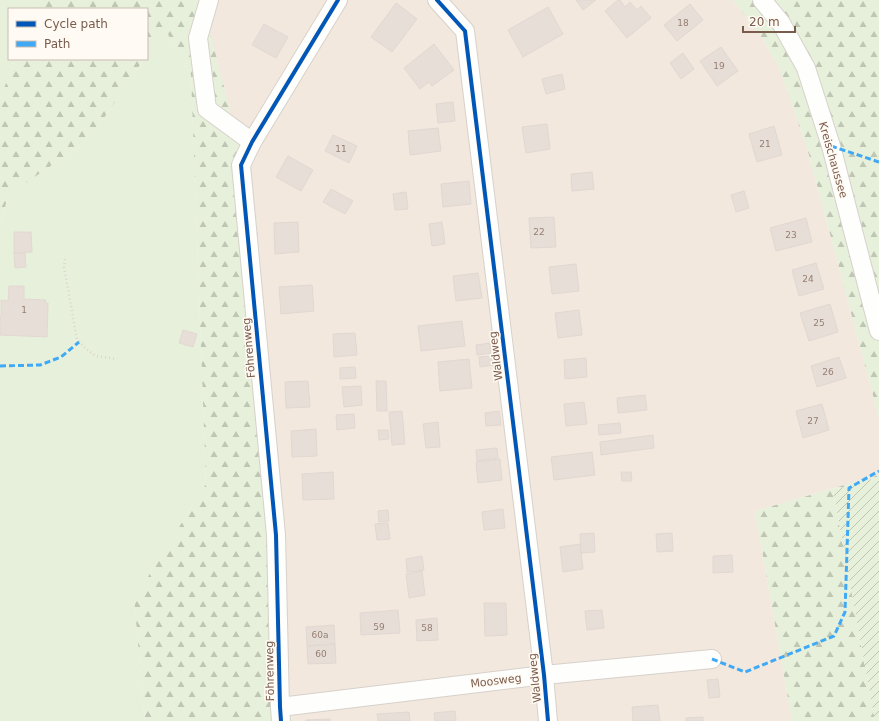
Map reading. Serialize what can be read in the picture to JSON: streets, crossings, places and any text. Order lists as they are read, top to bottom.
{
  "streets": {
    "street": [
      "Kreischaussee",
      "Föhrenweg",
      "Waldweg",
      "Moosweg"
    ]
  },
  "crossings": [
    ["Föhrenweg", "Moosweg"],
    ["Waldweg", "Moosweg"]
  ],
  "house_numbers": [
    "18",
    "19",
    "21",
    "11",
    "22",
    "23",
    "24",
    "1",
    "25",
    "26",
    "27",
    "59",
    "58",
    "60a",
    "60"
  ],
  "legend": ["Cycle path", "Path"],
  "scale_bar": "20 m"
}
